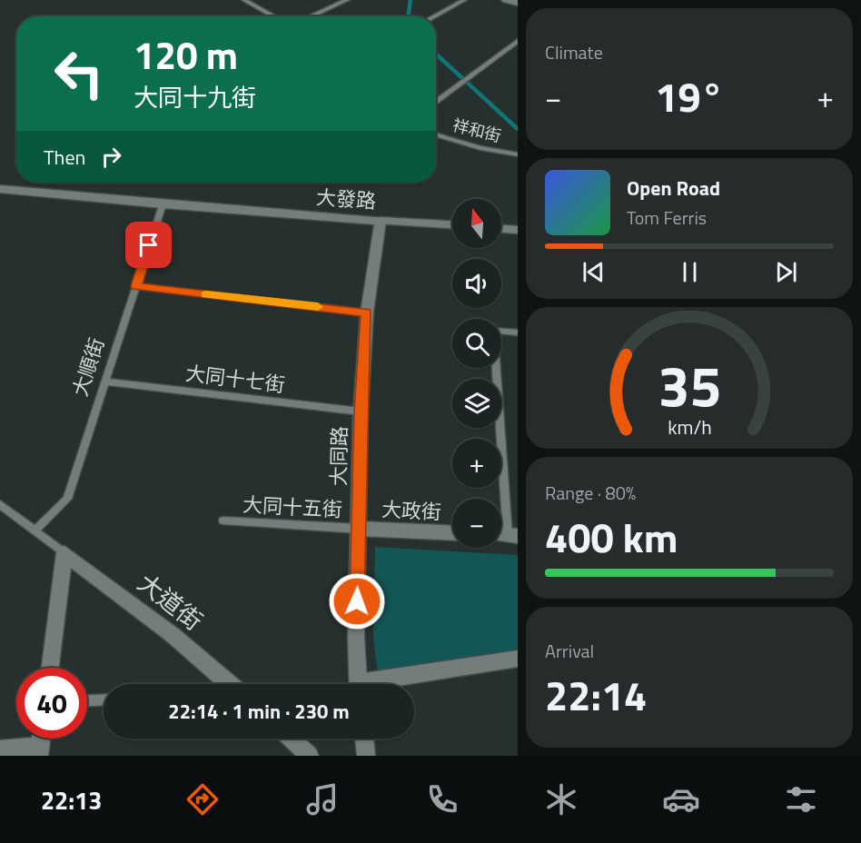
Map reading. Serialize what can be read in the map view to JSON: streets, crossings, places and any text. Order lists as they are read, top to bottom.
{
  "streets": {
    "street": [
      "大發路",
      "大同路",
      "大政街",
      "大道街"
    ],
    "lane": [
      "祥和街",
      "大順街",
      "大同十七街",
      "大同十五街"
    ]
  },
  "crossings": [
    ["大發路", "大順街"],
    ["大發路", "大同路"],
    ["大順街", "大同十七街"],
    ["大同十七街", "大同路"],
    ["大同路", "大同十五街"],
    ["大同路", "大政街"],
    ["大同十五街", "大政街"]
  ],
  "north": "top",
  "page": {
    "tile": [
      "Climate",
      ["Range · 80%", "400 km"],
      ["Arrival", "22:14"]
    ],
    "turn": ["120 m", "大同十九街"],
    "heat": ["−", "19°", "+"],
    "then": "Then",
    "song": ["Open Road", "Tom Ferris"],
    "map_buttons": ["+", "−"],
    "limit": "40",
    "trip": "22:14 · 1 min · 230 m",
    "tabs": "22:13",
    "gauge": ["35", "km/h"]
  }
}
